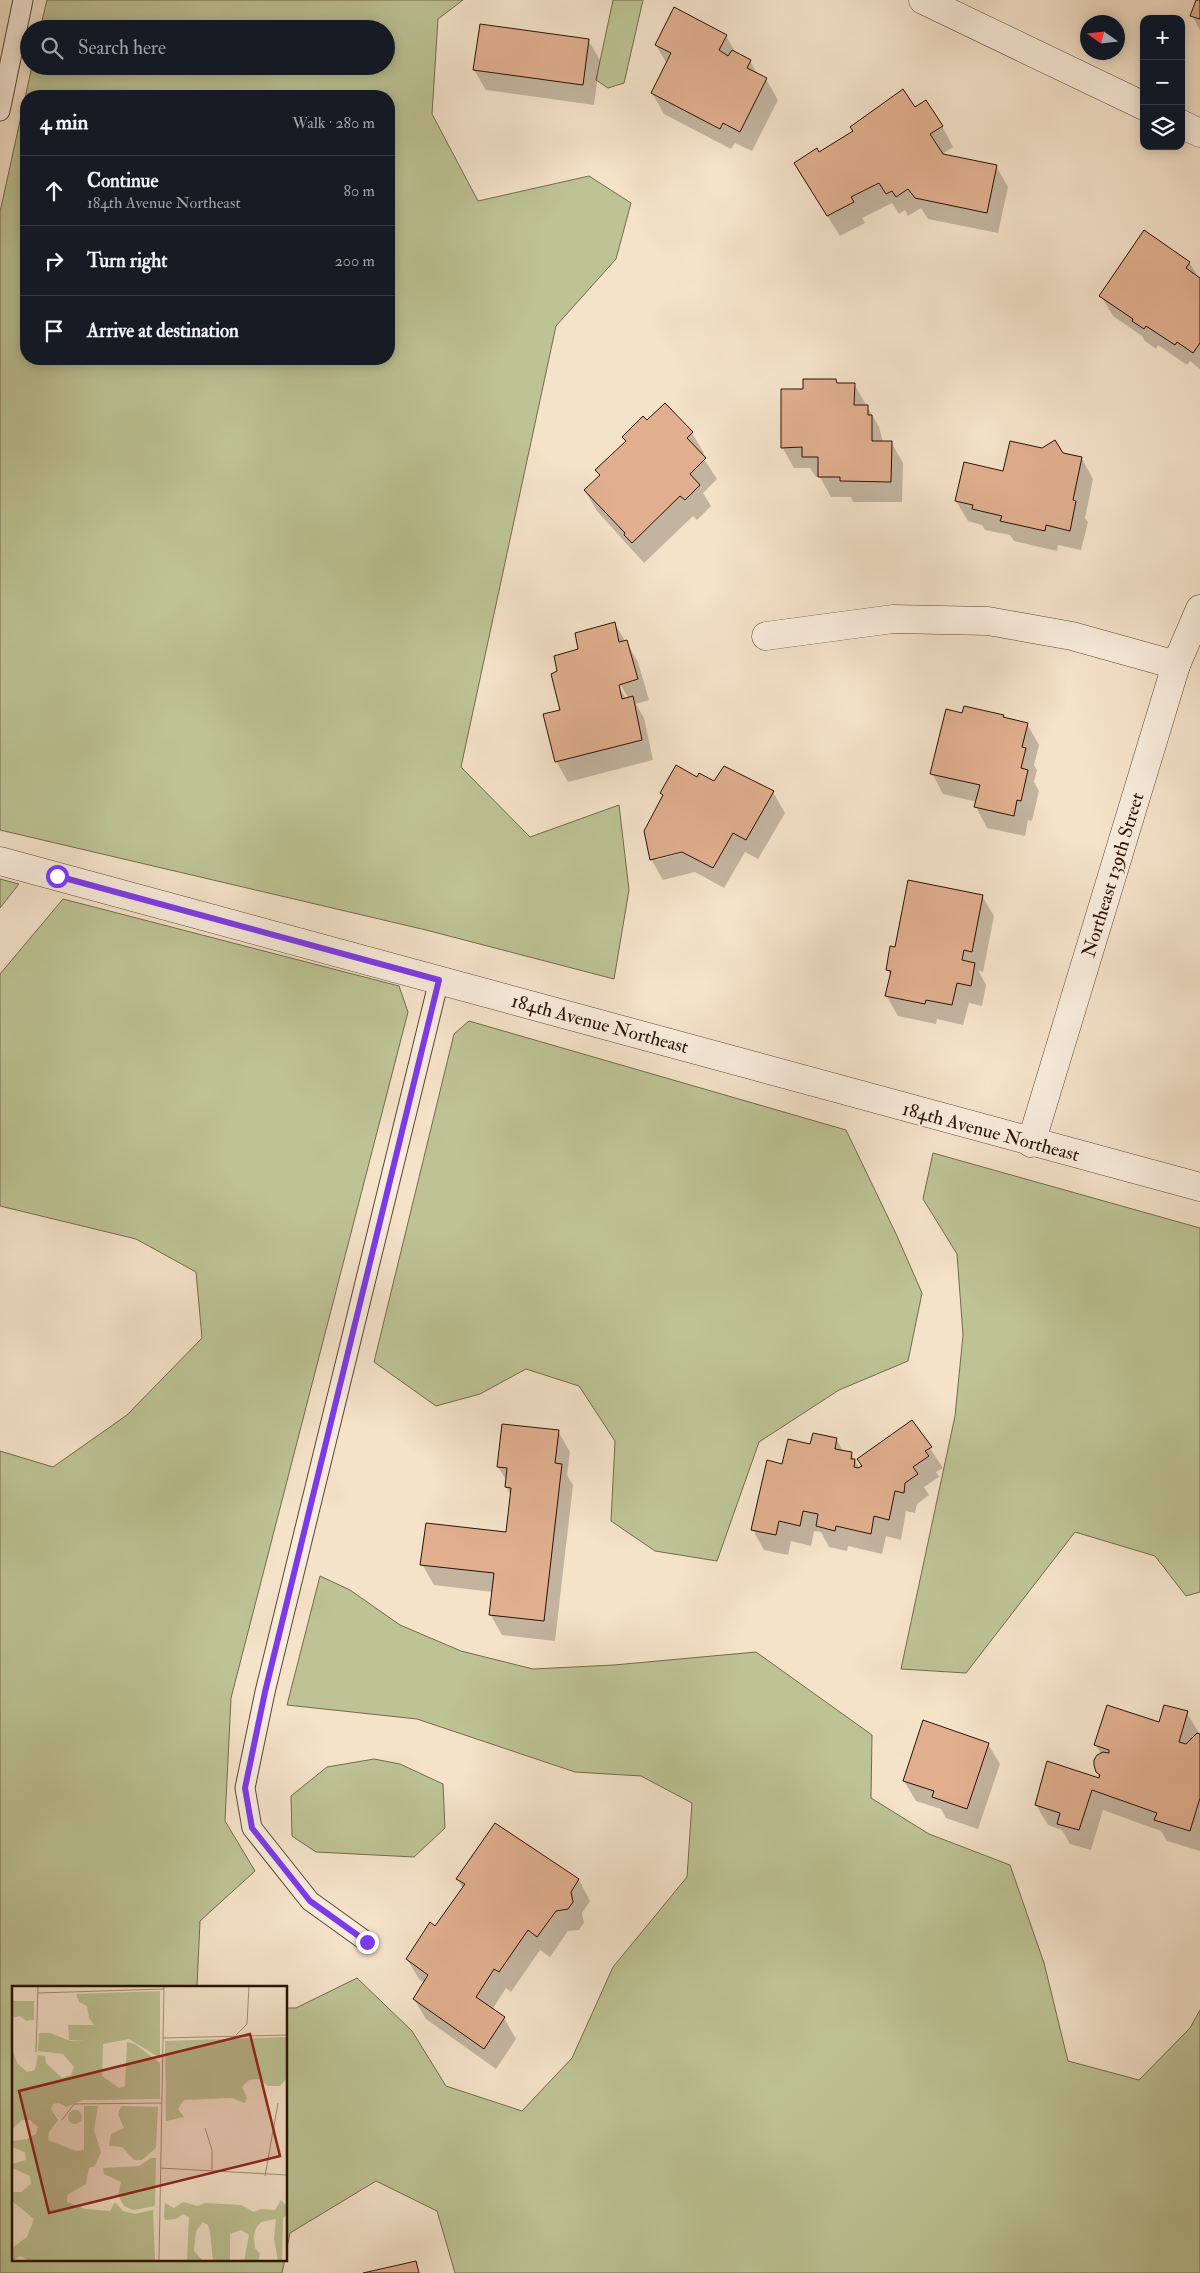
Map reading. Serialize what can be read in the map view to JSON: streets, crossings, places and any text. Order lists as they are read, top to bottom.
{
  "streets": {
    "street": ["Northeast 139th Street", "184th Avenue Northeast"]
  },
  "crossings": [
    ["Northeast 139th Street", "184th Avenue Northeast"]
  ],
  "north": "left",
  "page": {
    "map_buttons": ["+", "−"],
    "search": "Search here",
    "heading": ["4 min", "Walk · 280 m"],
    "list": [
      ["Continue", "184th Avenue Northeast", "80 m"],
      ["Turn right", "200 m"],
      "Arrive at destination"
    ]
  }
}
